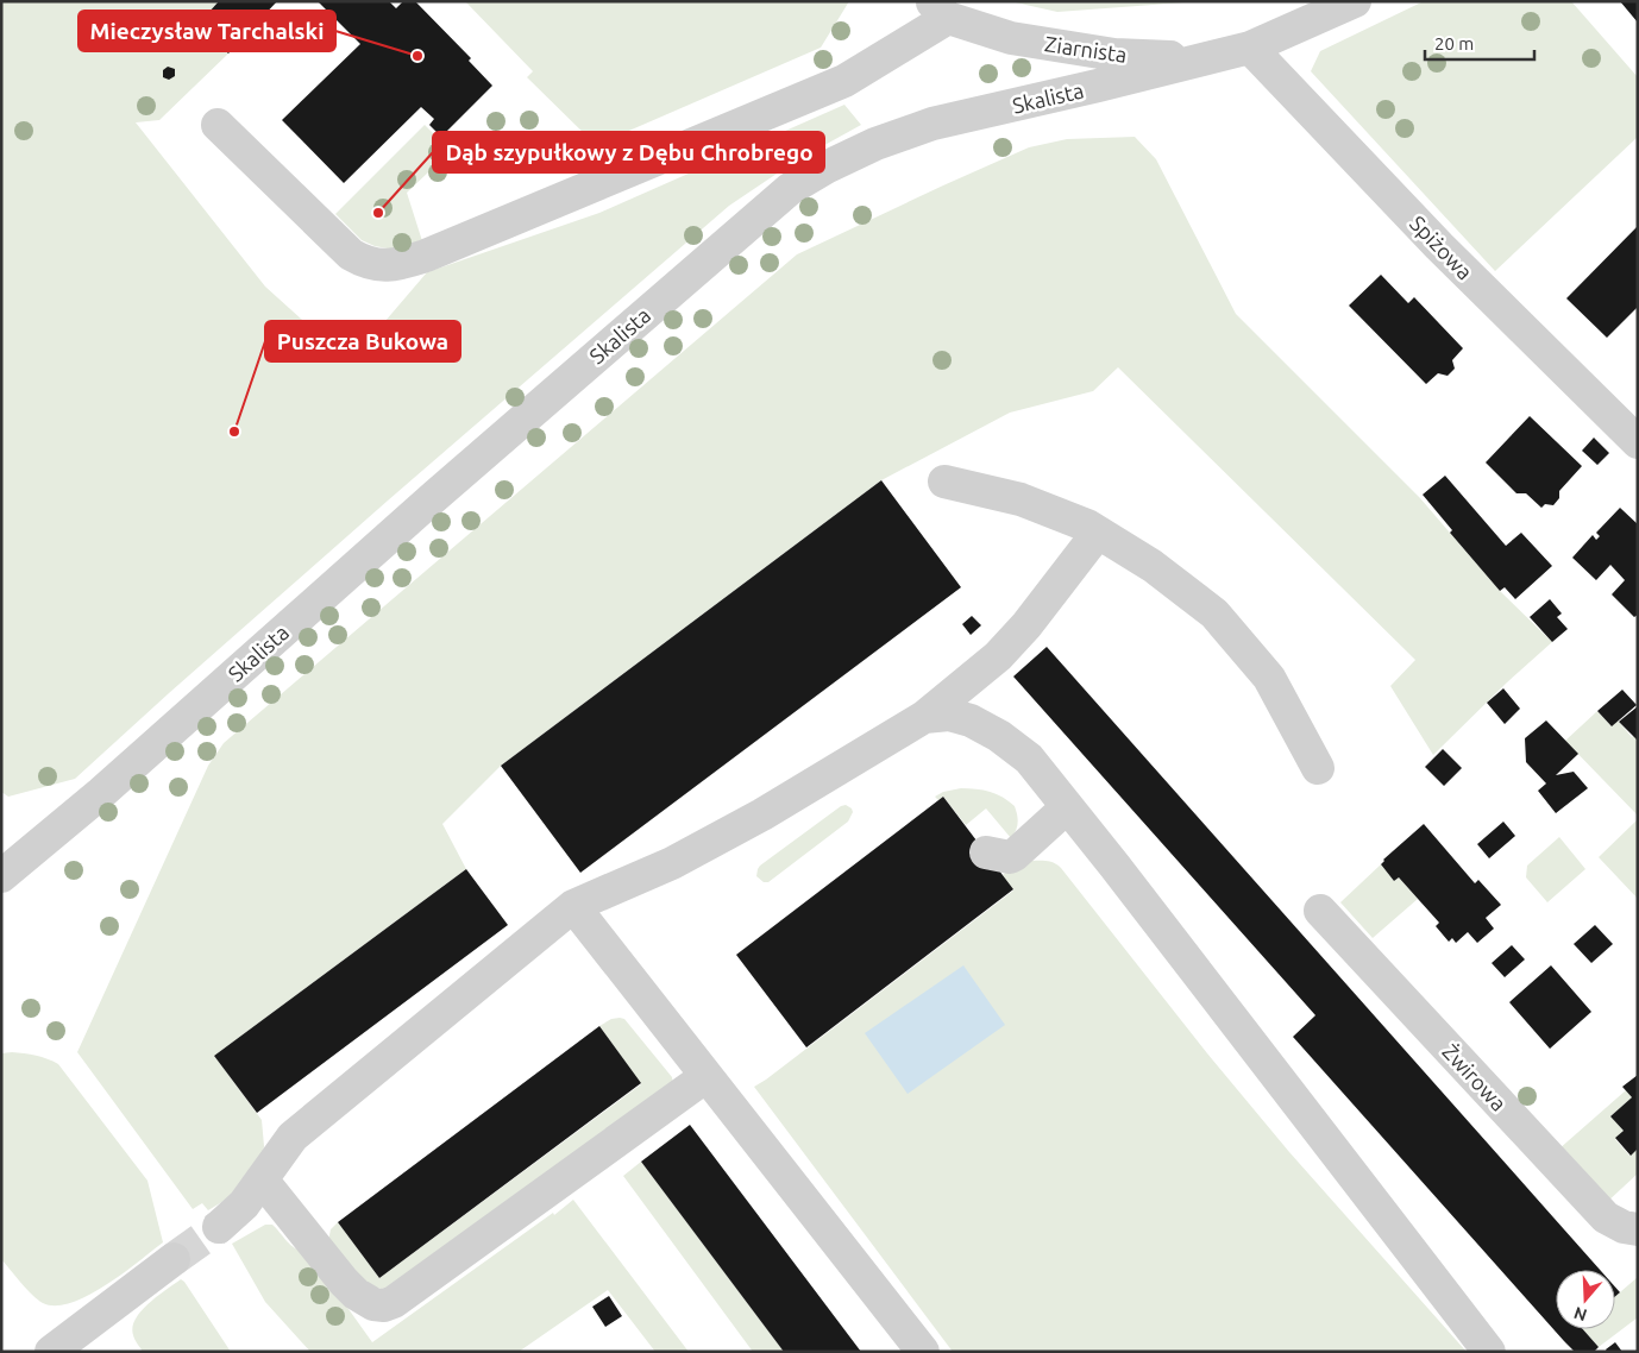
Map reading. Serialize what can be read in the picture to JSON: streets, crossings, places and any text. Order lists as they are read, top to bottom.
{
  "streets": {
    "street": [
      "Ziarnista",
      "Skalista",
      "Spiżowa",
      "Żwirowa"
    ]
  },
  "crossings": [
    ["Ziarnista", "Skalista"],
    ["Ziarnista", "Spiżowa"],
    ["Skalista", "Spiżowa"]
  ],
  "places": ["Mieczysław Tarchalski", "Dąb szypułkowy z Dębu Chrobrego", "Puszcza Bukowa"],
  "scale_bar": "20 m",
  "north": "bottom"
}
